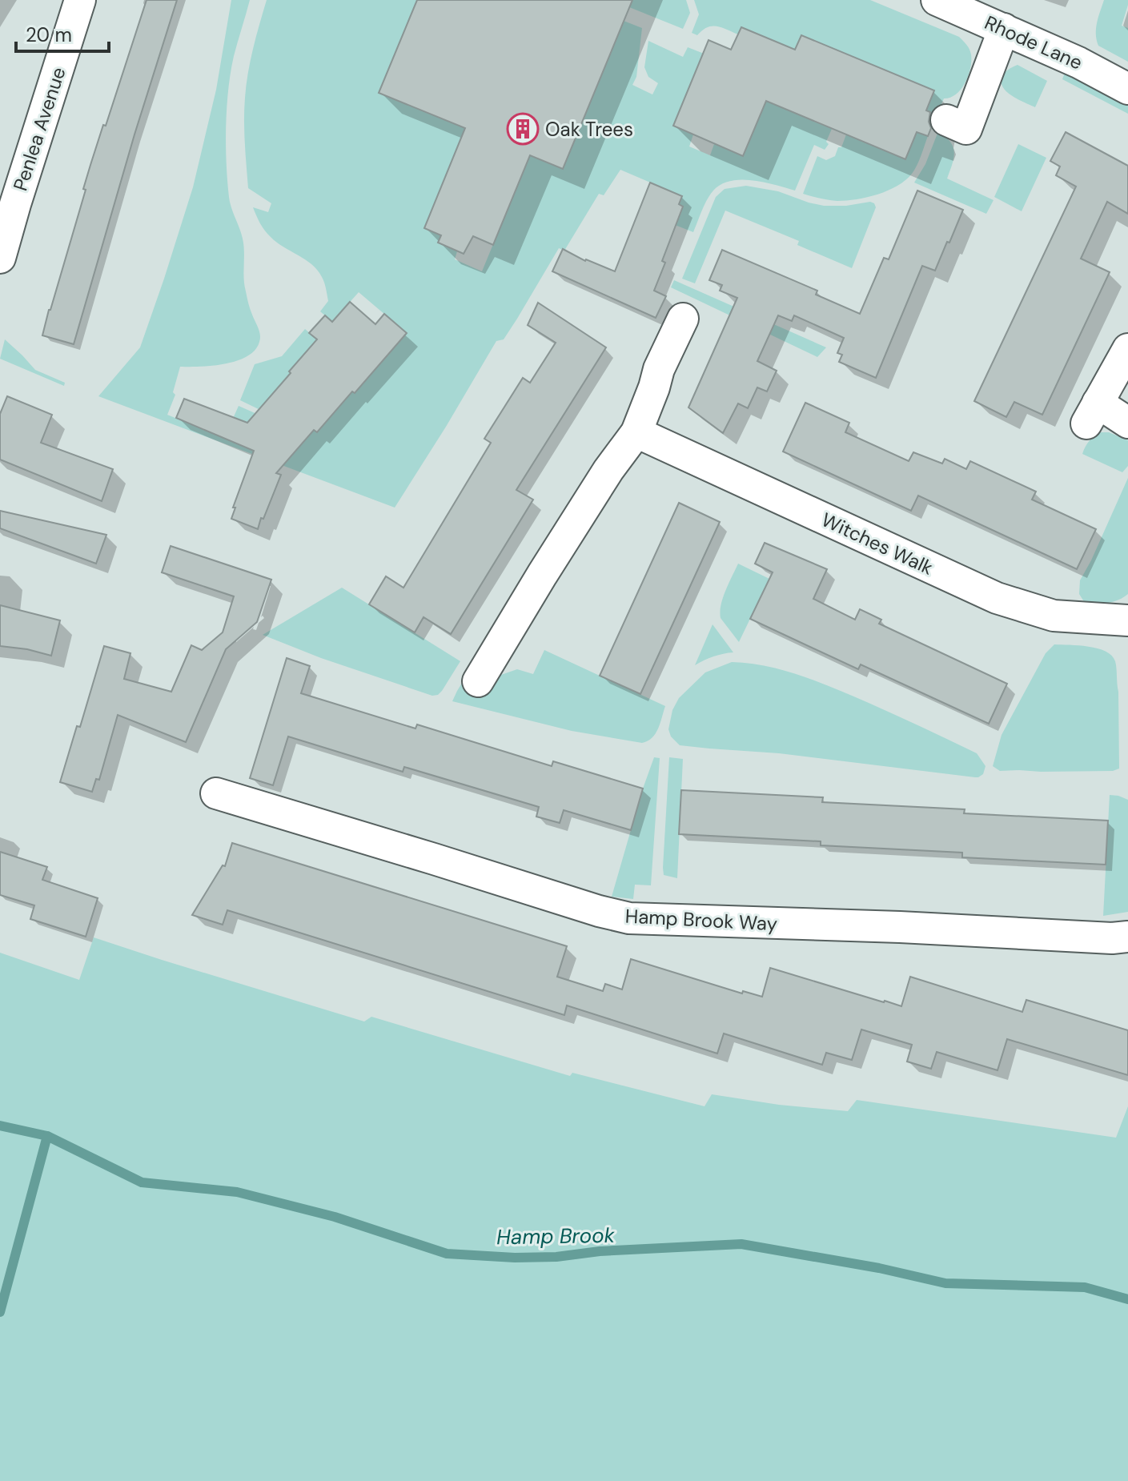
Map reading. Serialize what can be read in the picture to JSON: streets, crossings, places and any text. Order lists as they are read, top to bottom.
{
  "streets": {
    "street": [
      "Rhode Lane",
      "Penlea Avenue",
      "Witches Walk",
      "Hamp Brook Way"
    ]
  },
  "water": ["Hamp Brook"],
  "places": {
    "building": ["Oak Trees"]
  },
  "scale_bar": "20 m"
}
